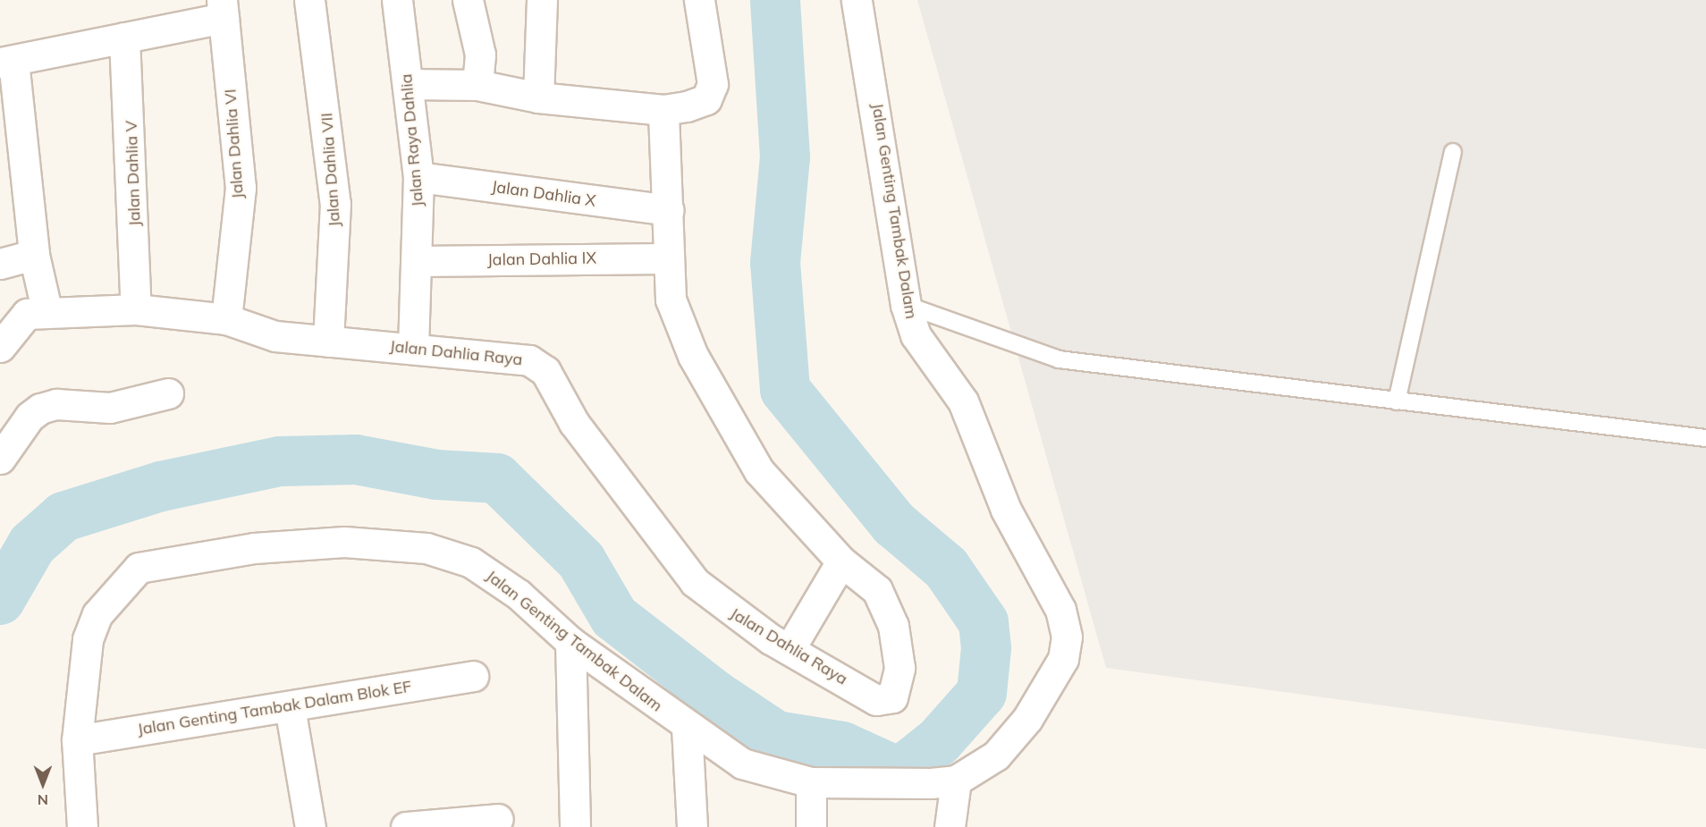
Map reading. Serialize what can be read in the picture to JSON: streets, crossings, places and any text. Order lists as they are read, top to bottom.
{
  "streets": {
    "street": [
      "Jalan Raya Dahlia",
      "Jalan Dahlia VI",
      "Jalan Dahlia VII",
      "Jalan Dahlia V",
      "Jalan Dahlia X",
      "Jalan Genting Tambak Dalam",
      "Jalan Dahlia IX",
      "Jalan Dahlia Raya",
      "Jalan Genting Tambak Dalam Blok EF"
    ]
  },
  "crossings": [
    ["Jalan Raya Dahlia", "Jalan Dahlia X"],
    ["Jalan Raya Dahlia", "Jalan Dahlia IX"],
    ["Jalan Raya Dahlia", "Jalan Dahlia Raya"],
    ["Jalan Dahlia VI", "Jalan Dahlia Raya"],
    ["Jalan Dahlia VII", "Jalan Dahlia Raya"],
    ["Jalan Dahlia V", "Jalan Dahlia Raya"],
    ["Jalan Dahlia X", "Jalan Dahlia Raya"],
    ["Jalan Genting Tambak Dalam", "Jalan Genting Tambak Dalam Blok EF"],
    ["Jalan Dahlia IX", "Jalan Dahlia Raya"]
  ],
  "north": "bottom"
}
